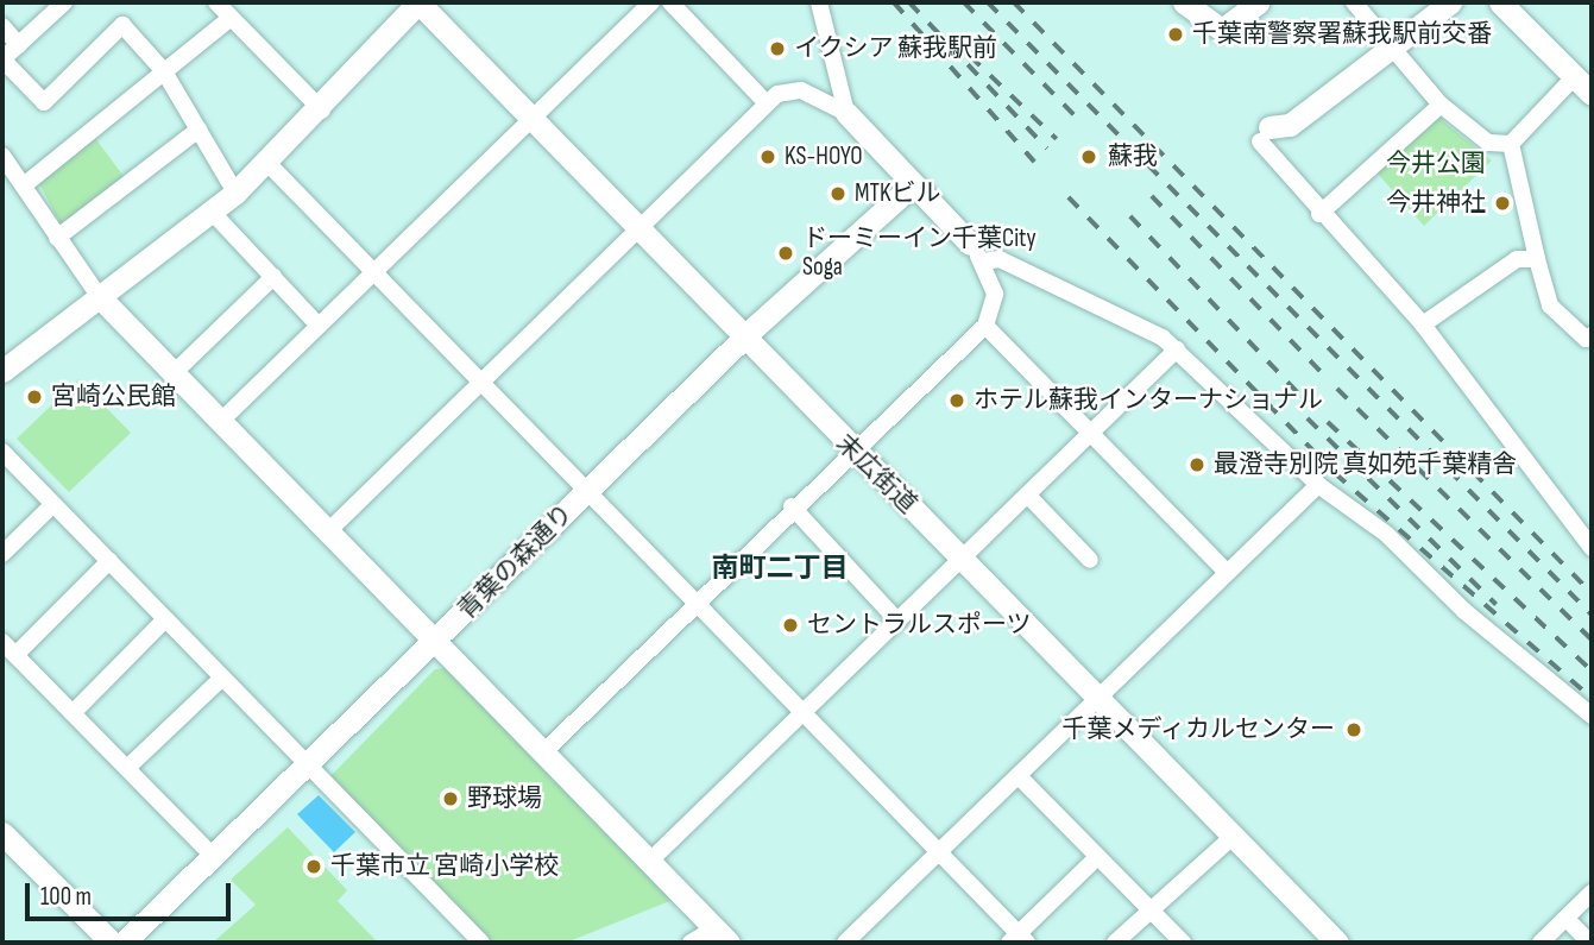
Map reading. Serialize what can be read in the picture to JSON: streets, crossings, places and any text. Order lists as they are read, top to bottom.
{
  "streets": {
    "street": ["末広街道", "青葉の森通り"]
  },
  "crossings": [
    ["末広街道", "青葉の森通り"]
  ],
  "districts": ["南町二丁目"],
  "parks": ["今井公園"],
  "places": [
    "千葉南警察署蘇我駅前交番",
    "イクシア 蘇我駅前",
    "KS-HOYO",
    "蘇我",
    "MTKビル",
    "今井神社",
    "ドーミーイン千葉City Soga",
    "宮崎公民館",
    "ホテル蘇我インターナショナル",
    "最澄寺別院 真如苑千葉精舎",
    "セントラルスポーツ",
    "千葉メディカルセンター",
    "野球場",
    "千葉市立 宮崎小学校"
  ],
  "scale_bar": "100 m"
}
